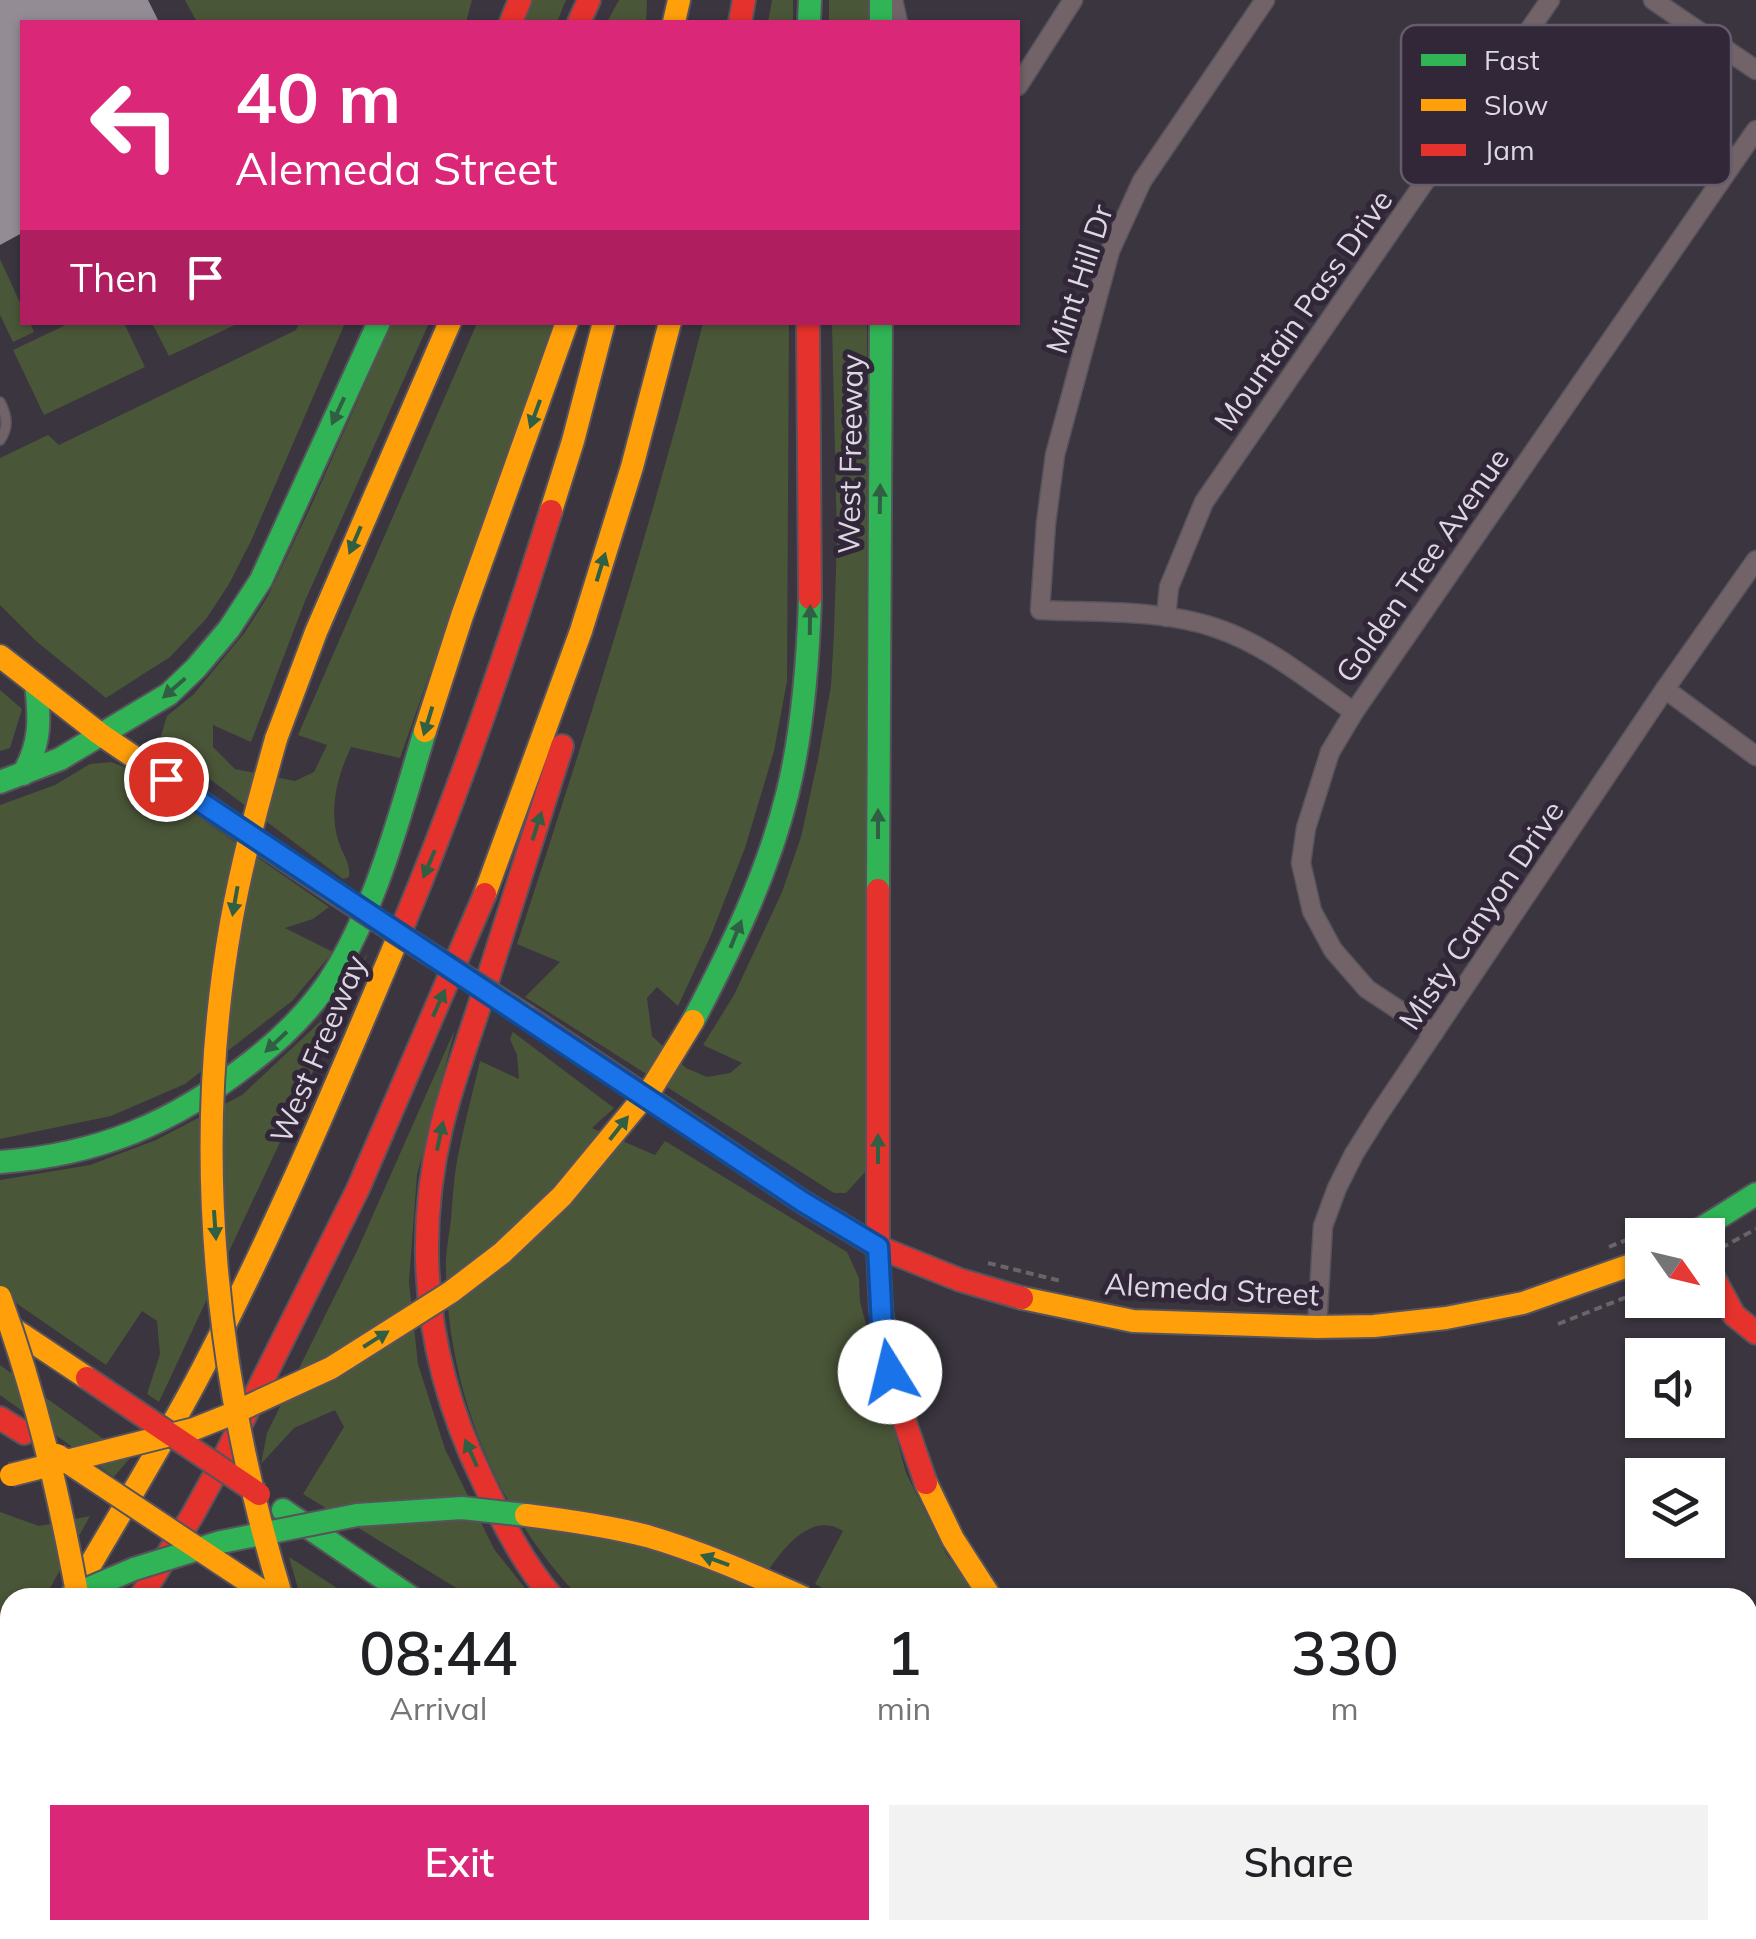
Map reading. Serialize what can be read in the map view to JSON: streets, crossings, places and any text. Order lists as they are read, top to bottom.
{
  "streets": {
    "main road": ["West Freeway", "Alemeda Street"],
    "street": [
      "Mint Hill Dr",
      "Mountain Pass Drive",
      "Golden Tree Avenue",
      "Misty Canyon Drive"
    ]
  },
  "crossings": [
    ["Mint Hill Dr", "Mountain Pass Drive"],
    ["West Freeway", "Alemeda Street"],
    ["Golden Tree Avenue", "Misty Canyon Drive"],
    ["Misty Canyon Drive", "Alemeda Street"]
  ],
  "legend": ["Fast", "Slow", "Jam"],
  "north": "bottom right",
  "page": {
    "turn": ["40 m", "Alemeda Street"],
    "then": "Then",
    "eta": [
      "08:44",
      "Arrival",
      "1",
      "min",
      "330",
      "m"
    ],
    "buttons": ["Exit", "Share"]
  }
}
